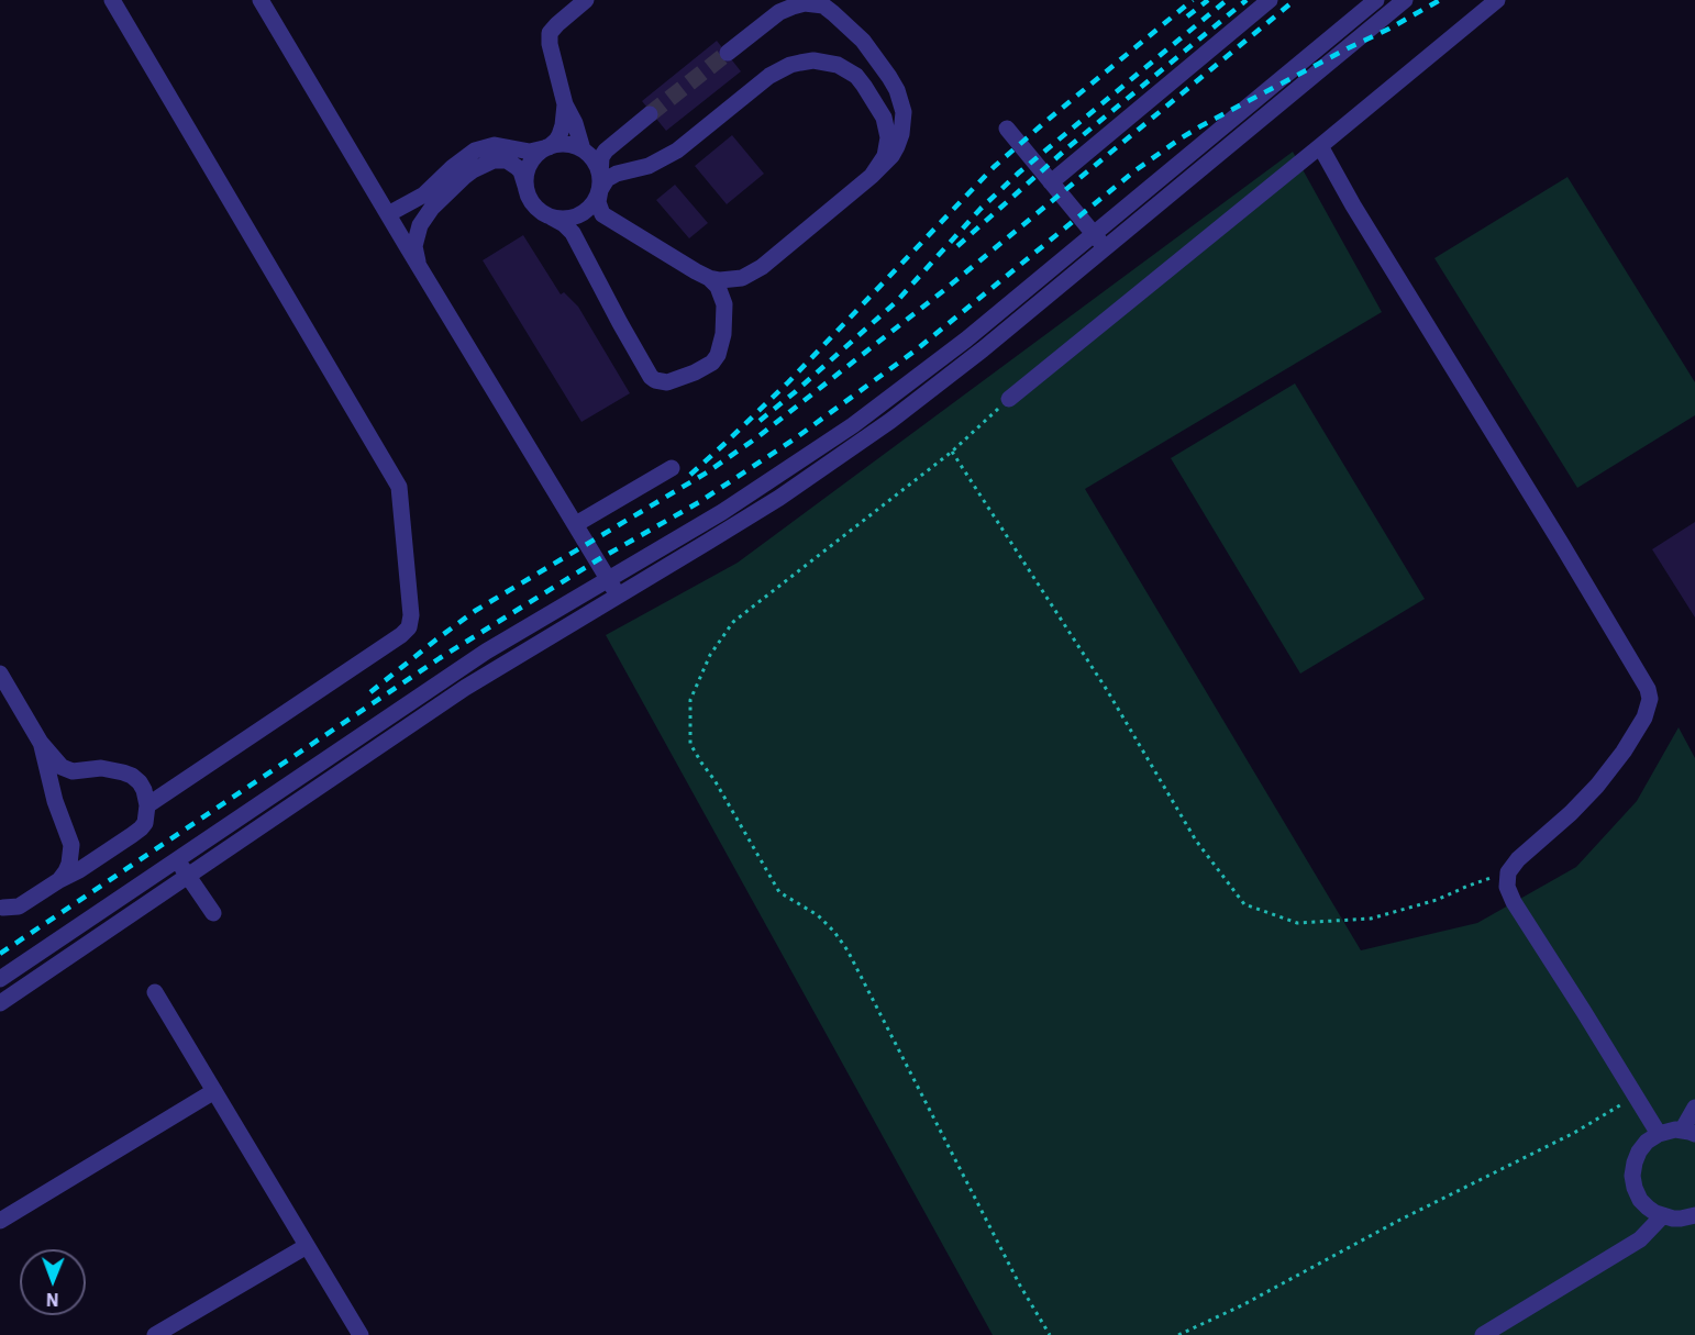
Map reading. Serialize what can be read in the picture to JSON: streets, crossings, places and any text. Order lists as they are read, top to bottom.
{
  "north": "bottom"
}
